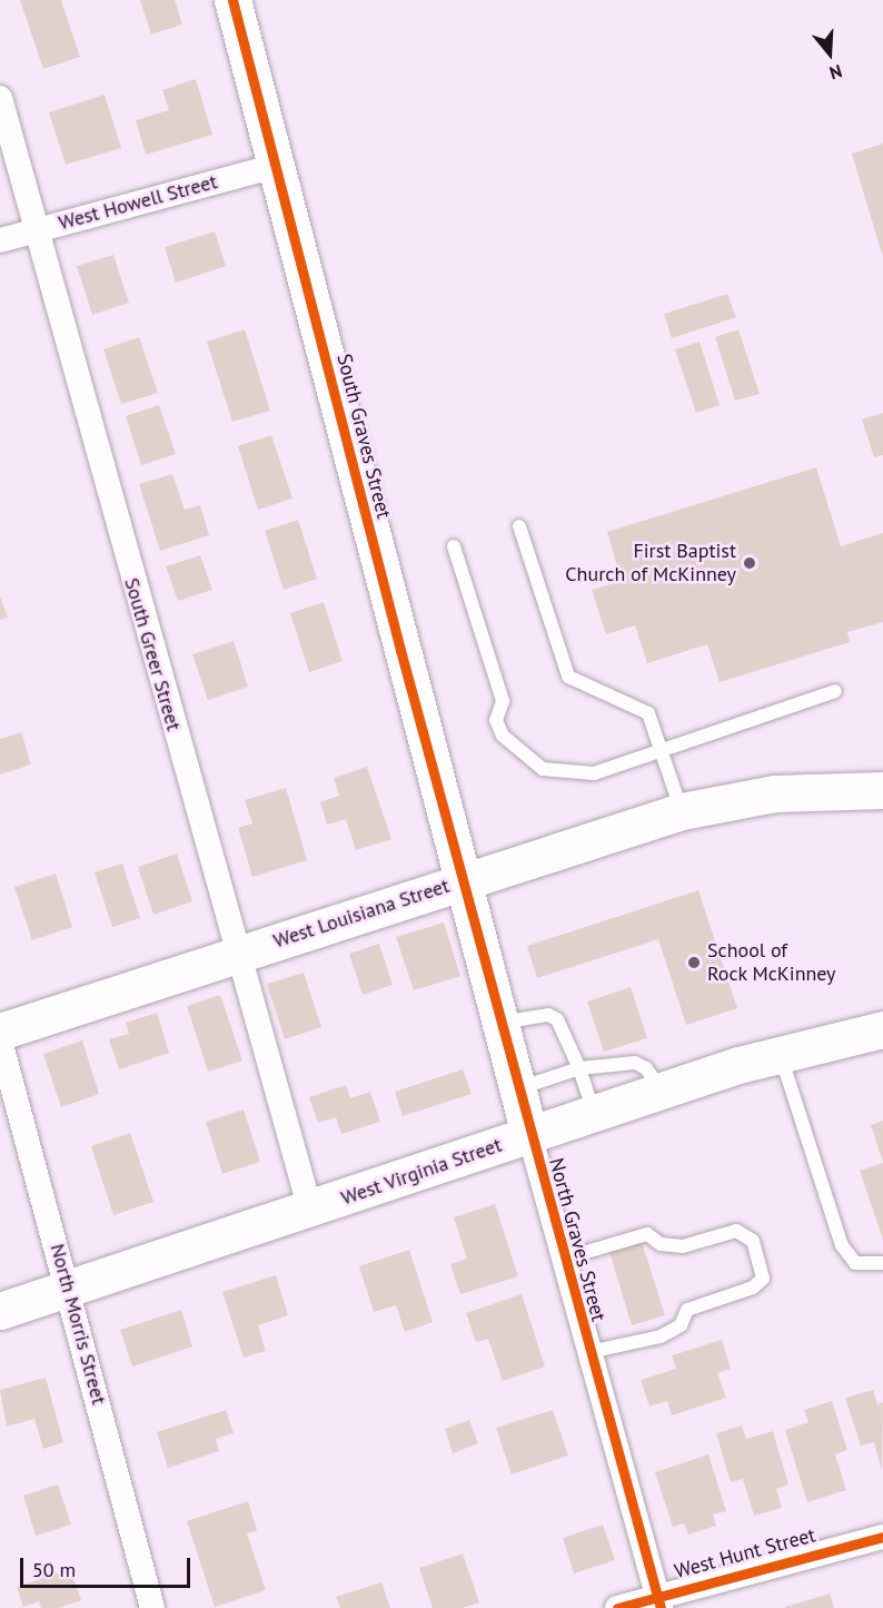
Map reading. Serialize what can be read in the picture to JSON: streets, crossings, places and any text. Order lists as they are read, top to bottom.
{
  "streets": {
    "main road": [
      "South Graves Street",
      "West Louisiana Street",
      "West Virginia Street",
      "North Graves Street"
    ],
    "street": [
      "West Howell Street",
      "South Greer Street",
      "North Morris Street",
      "West Hunt Street"
    ]
  },
  "crossings": [
    ["West Howell Street", "South Graves Street"],
    ["West Howell Street", "South Greer Street"],
    ["South Graves Street", "West Louisiana Street"],
    ["South Graves Street", "North Graves Street"],
    ["South Greer Street", "West Louisiana Street"],
    ["South Greer Street", "West Virginia Street"],
    ["West Louisiana Street", "North Graves Street"],
    ["West Virginia Street", "North Graves Street"],
    ["West Virginia Street", "North Morris Street"],
    ["North Graves Street", "West Hunt Street"]
  ],
  "places": ["First Baptist Church of McKinney", "School of Rock McKinney"],
  "scale_bar": "50 m",
  "north": "bottom"
}
